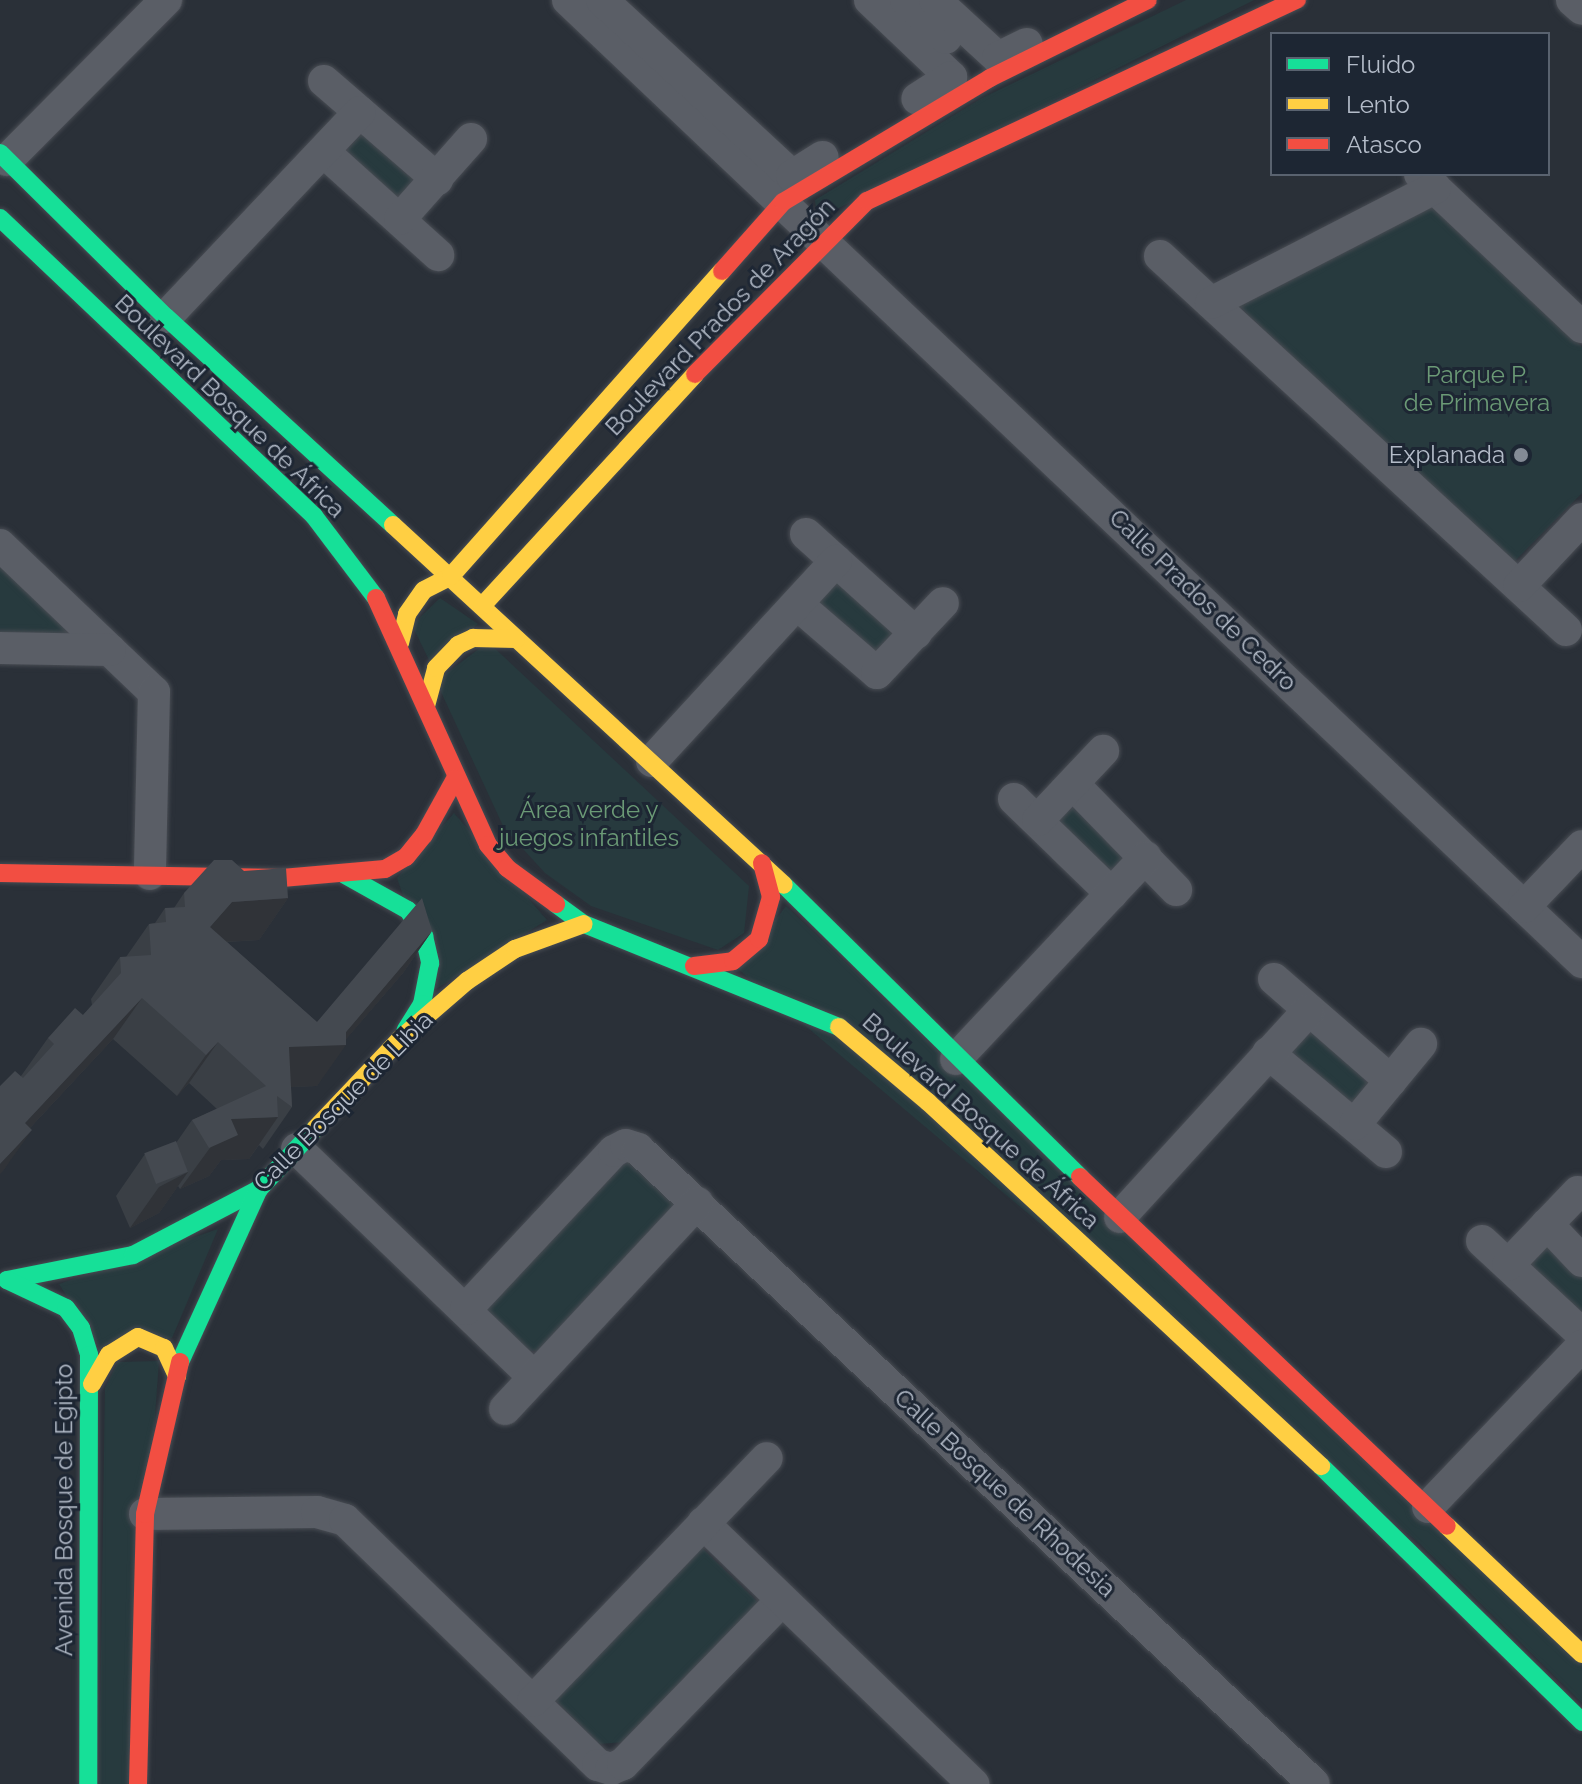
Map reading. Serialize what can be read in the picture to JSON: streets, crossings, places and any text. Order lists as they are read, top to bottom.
{
  "streets": {
    "street": [
      "Boulevard Prados de Aragón",
      "Boulevard Bosque de África",
      "Calle Prados de Cedro",
      "Calle Bosque de Libia",
      "Calle Bosque de Rhodesia",
      "Avenida Bosque de Egipto"
    ]
  },
  "crossings": [
    ["Boulevard Prados de Aragón", "Boulevard Bosque de África"],
    ["Boulevard Prados de Aragón", "Calle Prados de Cedro"],
    ["Boulevard Bosque de África", "Calle Bosque de Libia"],
    ["Calle Bosque de Libia", "Avenida Bosque de Egipto"]
  ],
  "parks": ["Parque P. de Primavera", "Área verde y juegos infantiles"],
  "places": ["Explanada"],
  "legend": ["Fluido", "Lento", "Atasco"]
}
